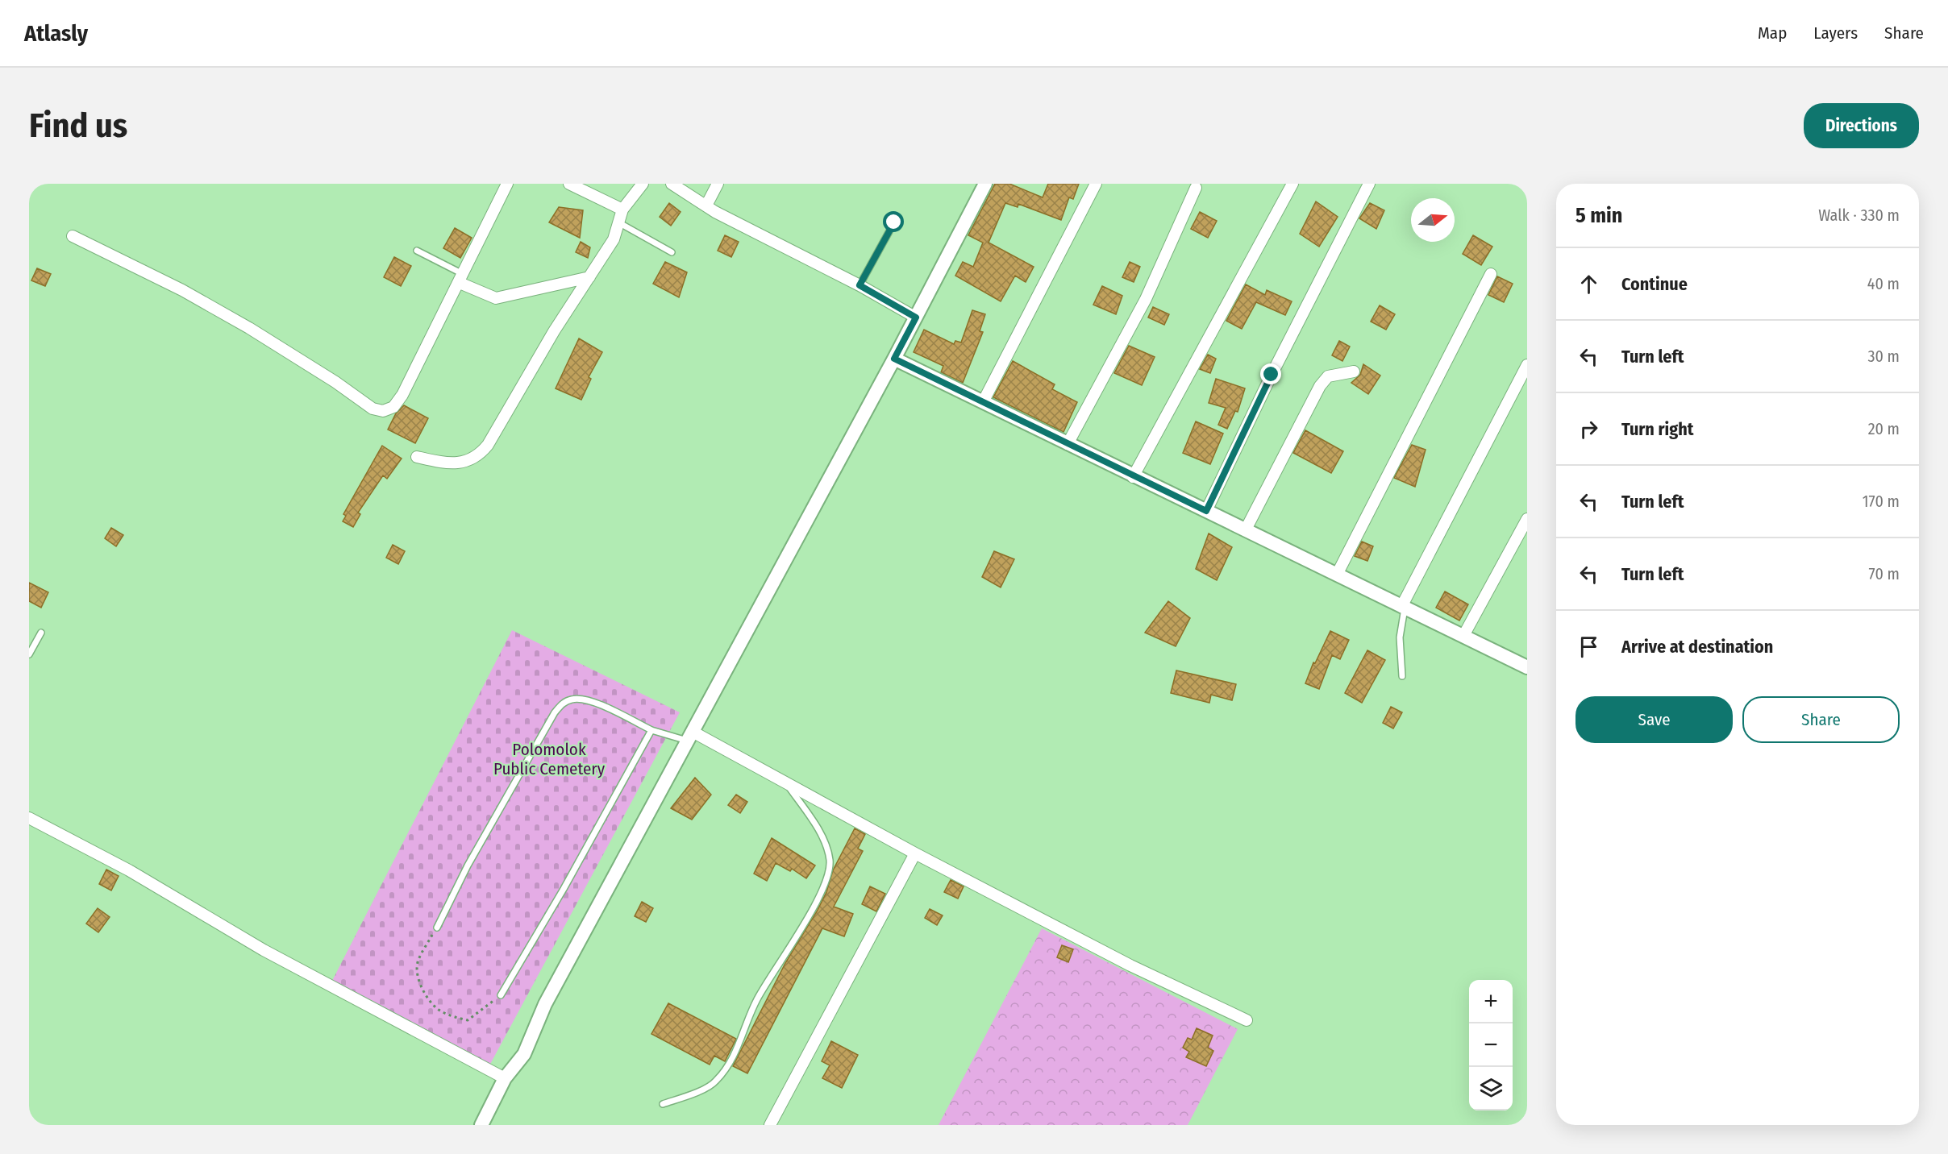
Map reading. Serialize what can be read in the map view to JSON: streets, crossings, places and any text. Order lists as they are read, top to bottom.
{
  "parks": ["Polomolok Public Cemetery"],
  "north": "right",
  "page": {
    "header": "Atlasly",
    "nav": ["Map", "Layers", "Share"],
    "buttons": [
      "Directions",
      ["Save", "Share"]
    ],
    "title": "Find us",
    "heading": ["5 min", "Walk · 330 m"],
    "list": [
      ["Continue", "40 m"],
      ["Turn left", "30 m"],
      ["Turn right", "20 m"],
      ["Turn left", "170 m"],
      ["Turn left", "70 m"],
      "Arrive at destination"
    ],
    "map_buttons": ["+", "−"]
  }
}
